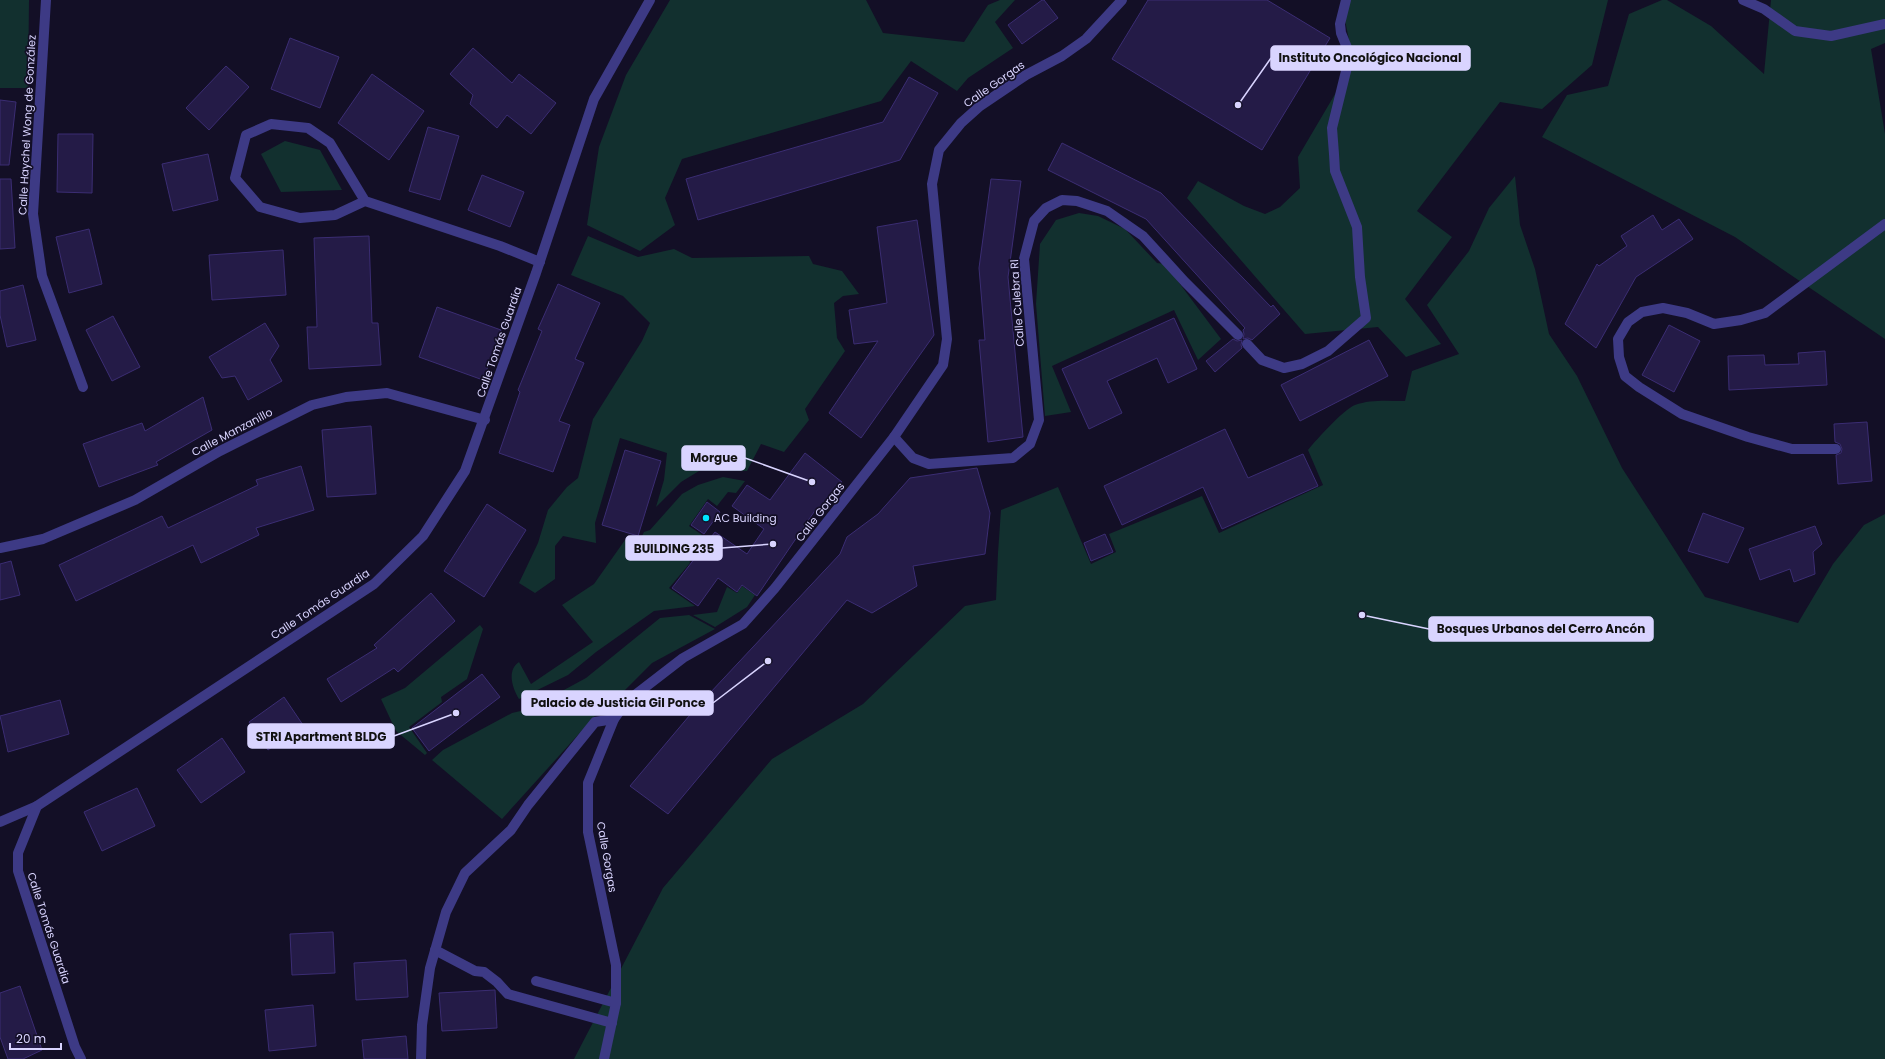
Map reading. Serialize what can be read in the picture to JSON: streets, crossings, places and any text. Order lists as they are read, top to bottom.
{
  "streets": {
    "street": [
      "Calle Gorgas",
      "Calle Haychel Wong de González",
      "Calle Culebra Rl",
      "Calle Tomás Guardia",
      "Calle Manzanillo"
    ]
  },
  "crossings": [
    ["Calle Gorgas", "Calle Culebra Rl"],
    ["Calle Tomás Guardia", "Calle Manzanillo"]
  ],
  "places": [
    "Instituto Oncológico Nacional",
    "Morgue",
    "AC Building",
    "BUILDING 235",
    "Bosques Urbanos del Cerro Ancón",
    "Palacio de Justicia Gil Ponce",
    "STRI Apartment BLDG"
  ],
  "scale_bar": "20 m"
}
